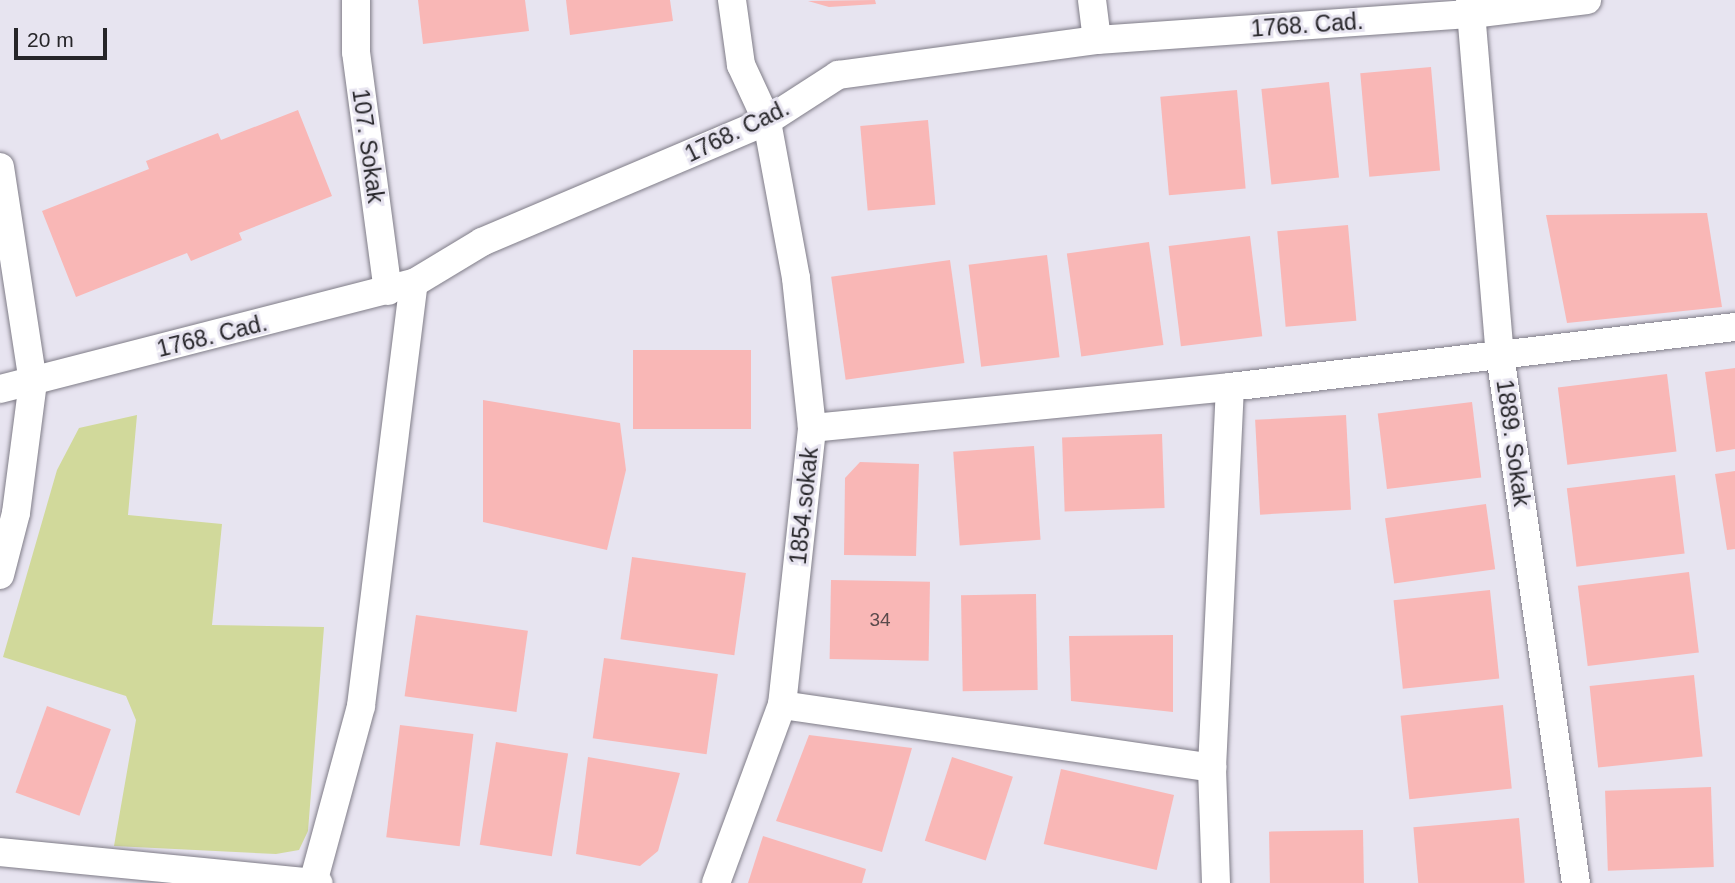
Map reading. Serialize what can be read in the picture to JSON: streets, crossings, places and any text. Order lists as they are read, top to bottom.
{
  "streets": {
    "street": [
      "1768. Cad.",
      "107. Sokak",
      "1889. Sokak",
      "1854.sokak"
    ]
  },
  "crossings": [
    ["1768. Cad.", "107. Sokak"],
    ["1768. Cad.", "1889. Sokak"],
    ["1768. Cad.", "1854.sokak"]
  ],
  "house_numbers": ["34"],
  "scale_bar": "20 m"
}
